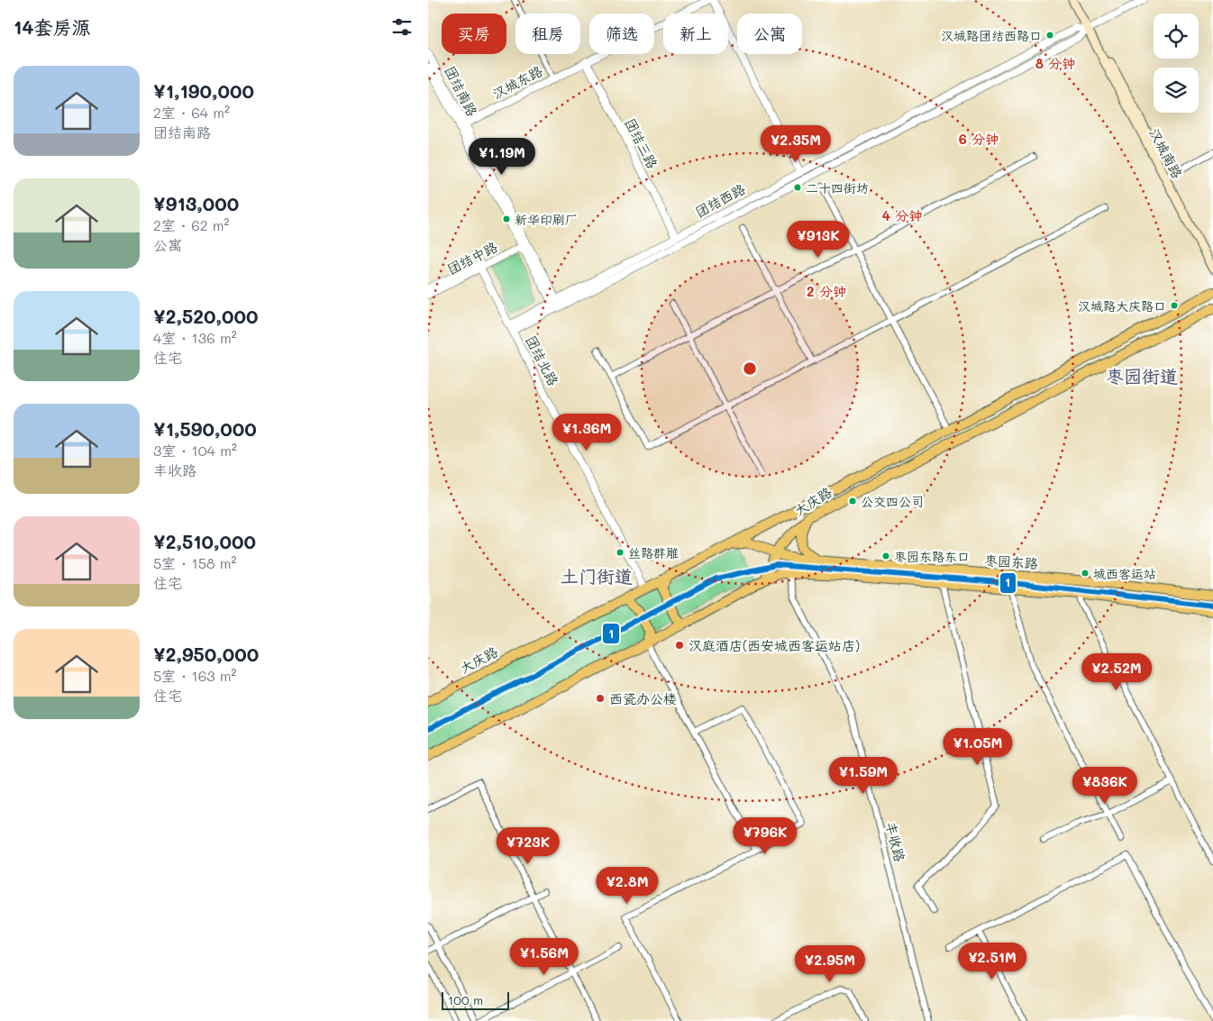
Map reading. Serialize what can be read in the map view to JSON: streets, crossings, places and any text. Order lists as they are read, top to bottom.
{
  "streets": {
    "main road": ["汉城南路", "大庆路", "枣园东路"],
    "street": [
      "汉城东路",
      "团结南路",
      "团结三路",
      "团结西路",
      "团结中路",
      "团结北路",
      "丰收路"
    ]
  },
  "crossings": [
    ["汉城东路", "团结南路"],
    ["汉城东路", "团结三路"],
    ["团结南路", "团结西路"],
    ["团结南路", "团结中路"],
    ["团结三路", "团结西路"],
    ["汉城南路", "团结西路"],
    ["团结西路", "团结北路"],
    ["团结中路", "团结北路"],
    ["团结北路", "大庆路"],
    ["大庆路", "枣园东路"],
    ["枣园东路", "丰收路"]
  ],
  "districts": ["枣园街道", "土门街道"],
  "places": [
    "汉城路团结西路口",
    "二十四街坊",
    "新华印刷厂",
    "汉城路大庆路口",
    "公交四公司",
    "丝路群雕",
    "枣园东路东口",
    "城西客运站",
    "汉庭酒店(西安城西客运站店)",
    "西瓷办公楼"
  ],
  "lines": ["transit line 1"],
  "scale_bar": "100 m",
  "page": {
    "heading": "14套房源",
    "chip": [
      "买房",
      "租房",
      "筛选",
      "新上",
      "公寓"
    ],
    "list": [
      {
        "name": "¥1,190,000",
        "note": "2室 · 64 m² · 团结南路"
      },
      {
        "name": "¥913,000",
        "note": "2室 · 62 m² · 公寓"
      },
      {
        "name": "¥2,520,000",
        "note": "4室 · 136 m² · 住宅"
      },
      {
        "name": "¥1,590,000",
        "note": "3室 · 104 m² · 丰收路"
      },
      {
        "name": "¥2,510,000",
        "note": "5室 · 158 m² · 住宅"
      },
      {
        "name": "¥2,950,000",
        "note": "5室 · 163 m² · 住宅"
      }
    ],
    "price": [
      "¥2.35M",
      "¥1.19M",
      "¥913K",
      "¥1.36M",
      "¥2.52M",
      "¥1.05M",
      "¥1.59M",
      "¥836K",
      "¥796K",
      "¥723K",
      "¥2.8M",
      "¥1.56M",
      "¥2.51M",
      "¥2.95M"
    ],
    "scale": "100 m"
  },
  "rings": [
    "8 分钟",
    "6 分钟",
    "4 分钟",
    "2 分钟"
  ]
}
